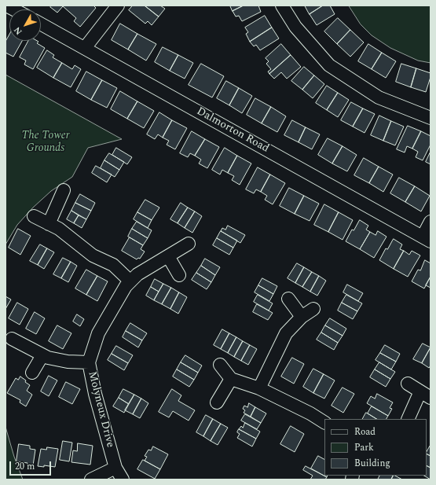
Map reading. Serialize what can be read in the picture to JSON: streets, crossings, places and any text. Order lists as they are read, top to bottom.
{
  "streets": {
    "street": ["Dalmorton Road", "Molyneux Drive"]
  },
  "parks": ["The Tower Grounds"],
  "legend": ["Road", "Park", "Building"],
  "scale_bar": "20 m",
  "north": "bottom left"
}
